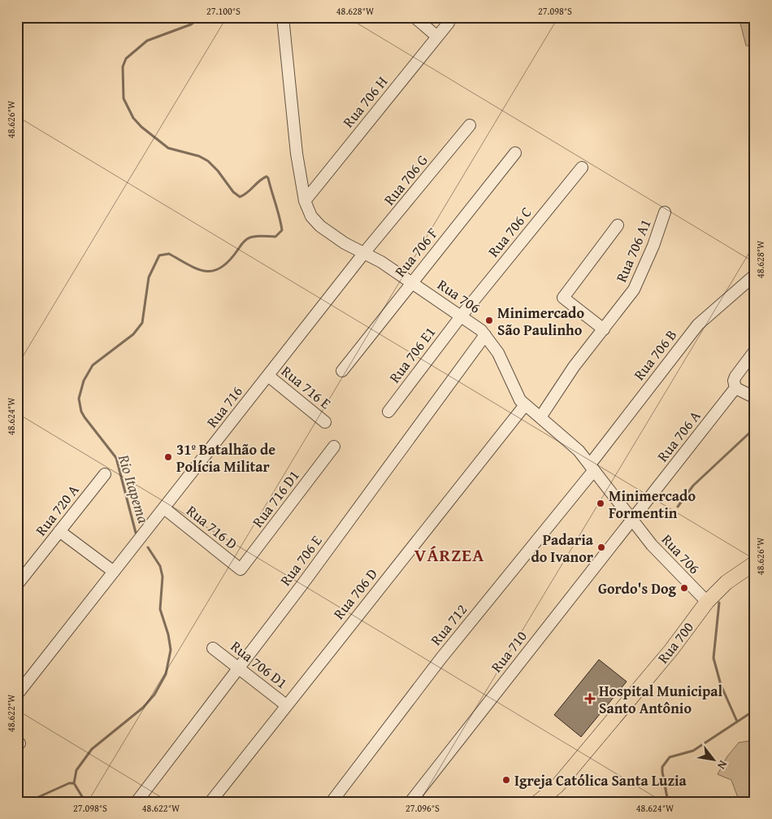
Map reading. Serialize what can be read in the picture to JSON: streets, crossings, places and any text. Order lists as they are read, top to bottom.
{
  "streets": {
    "main road": ["Rua 700"],
    "street": [
      "Rua 706 H",
      "Rua 706 G",
      "Rua 706 C",
      "Rua 706 A1",
      "Rua 706 F",
      "Rua 706",
      "Rua 706 E1",
      "Rua 706 B",
      "Rua 716 E",
      "Rua 716",
      "Rua 706 A",
      "Rua 716 D1",
      "Rua 720 A",
      "Rua 716 D",
      "Rua 706 E",
      "Rua 706 D",
      "Rua 712",
      "Rua 710",
      "Rua 706 D1"
    ]
  },
  "crossings": [
    ["Rua 706 H", "Rua 706"],
    ["Rua 706 G", "Rua 706"],
    ["Rua 706 G", "Rua 716"],
    ["Rua 706 C", "Rua 706"],
    ["Rua 706 C", "Rua 706 E1"],
    ["Rua 706 A1", "Rua 706"],
    ["Rua 706 F", "Rua 706"],
    ["Rua 706", "Rua 706 E1"],
    ["Rua 706", "Rua 706 B"],
    ["Rua 706", "Rua 716"],
    ["Rua 706", "Rua 706 A"],
    ["Rua 706", "Rua 706 E"],
    ["Rua 706", "Rua 706 D"],
    ["Rua 706", "Rua 712"],
    ["Rua 706", "Rua 700"],
    ["Rua 706", "Rua 710"],
    ["Rua 706 B", "Rua 712"],
    ["Rua 716 E", "Rua 716"],
    ["Rua 716", "Rua 716 D"],
    ["Rua 706 A", "Rua 710"],
    ["Rua 716 D1", "Rua 716 D"],
    ["Rua 706 E", "Rua 706 D1"],
    ["Rua 706 D", "Rua 706 D1"]
  ],
  "districts": ["VÁRZEA"],
  "water": ["Rio Itapema"],
  "places": {
    "other": [
      "Minimercado São Paulinho",
      "31º Batalhão de Polícia Militar",
      "Minimercado Formentin",
      "Padaria do Ivanor",
      "Gordo's Dog",
      "Igreja Católica Santa Luzia"
    ],
    "health": ["Hospital Municipal Santo Antônio"]
  },
  "north": "bottom right",
  "coordinates": [
    "27.100°S",
    "48.628°W",
    "27.098°S",
    "48.626°W",
    "48.624°W",
    "48.622°W",
    "27.096°S"
  ]
}
